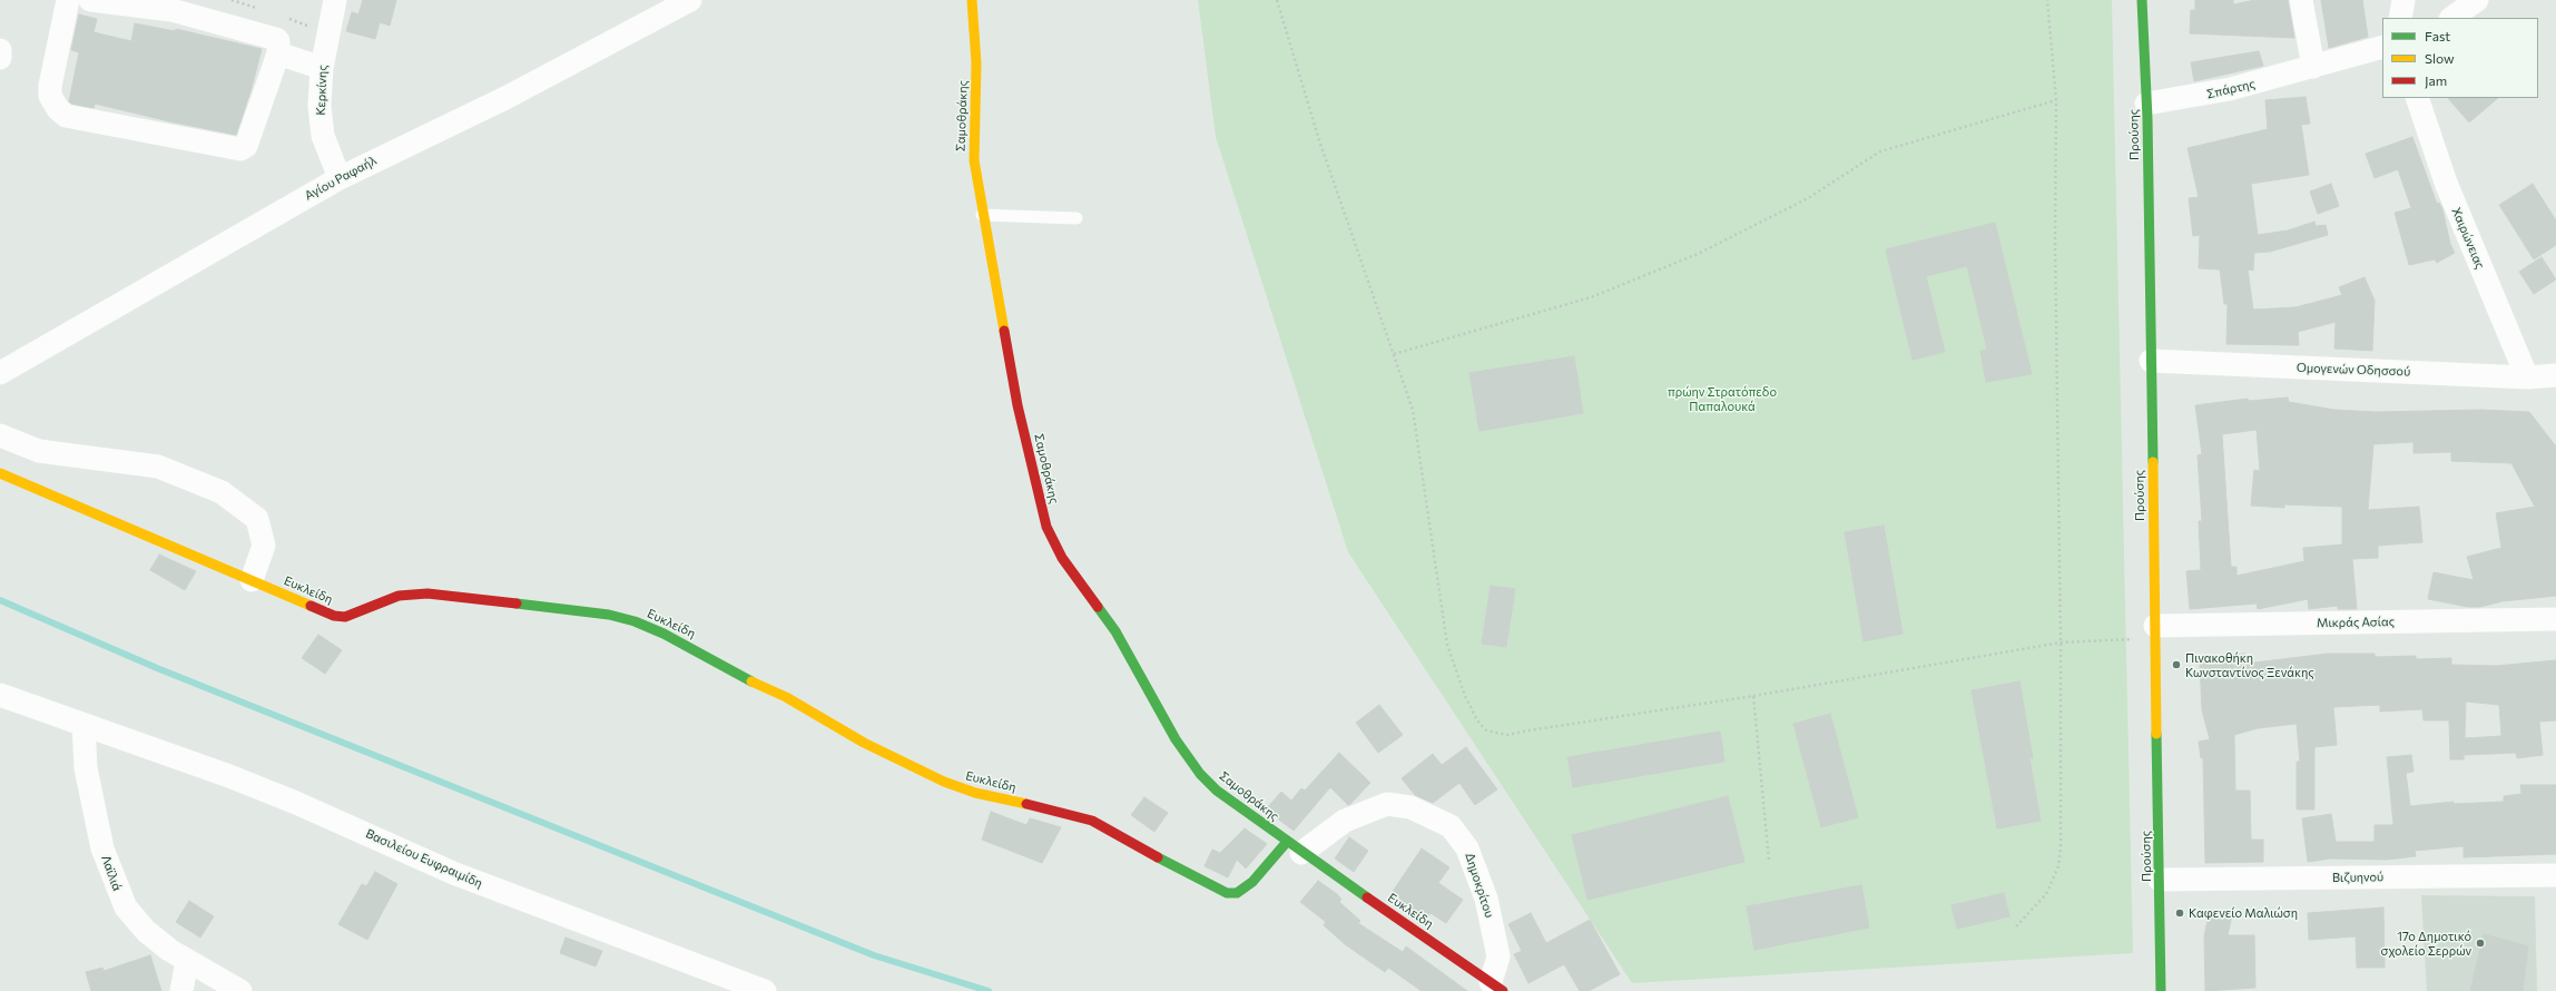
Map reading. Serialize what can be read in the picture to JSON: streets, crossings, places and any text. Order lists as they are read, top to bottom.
{
  "streets": {
    "street": [
      "Σπάρτης",
      "Κερκίνης",
      "Σαμοθράκης",
      "Προύσης",
      "Αγίου Ραφαήλ",
      "Χαιρώνειας",
      "Ομογενών Οδησσού",
      "Ευκλείδη",
      "Μικράς Ασίας",
      "Βασιλείου Ευφραιμίδη",
      "Λαϊλιά",
      "Βιζυηνού",
      "Δημοκρίτου"
    ]
  },
  "crossings": [
    ["Σπάρτης", "Προύσης"],
    ["Κερκίνης", "Αγίου Ραφαήλ"],
    ["Σαμοθράκης", "Ευκλείδη"],
    ["Σαμοθράκης", "Δημοκρίτου"],
    ["Προύσης", "Ομογενών Οδησσού"],
    ["Προύσης", "Μικράς Ασίας"],
    ["Προύσης", "Βιζυηνού"],
    ["Χαιρώνειας", "Ομογενών Οδησσού"],
    ["Ευκλείδη", "Δημοκρίτου"],
    ["Βασιλείου Ευφραιμίδη", "Λαϊλιά"]
  ],
  "parks": ["πρώην Στρατόπεδο Παπαλουκά"],
  "places": ["Πινακοθήκη Κωνσταντίνος Ξενάκης", "Καφενείο Μαλιώση", "17ο Δημοτικό σχολείο Σερρών"],
  "legend": ["Fast", "Slow", "Jam"]
}
